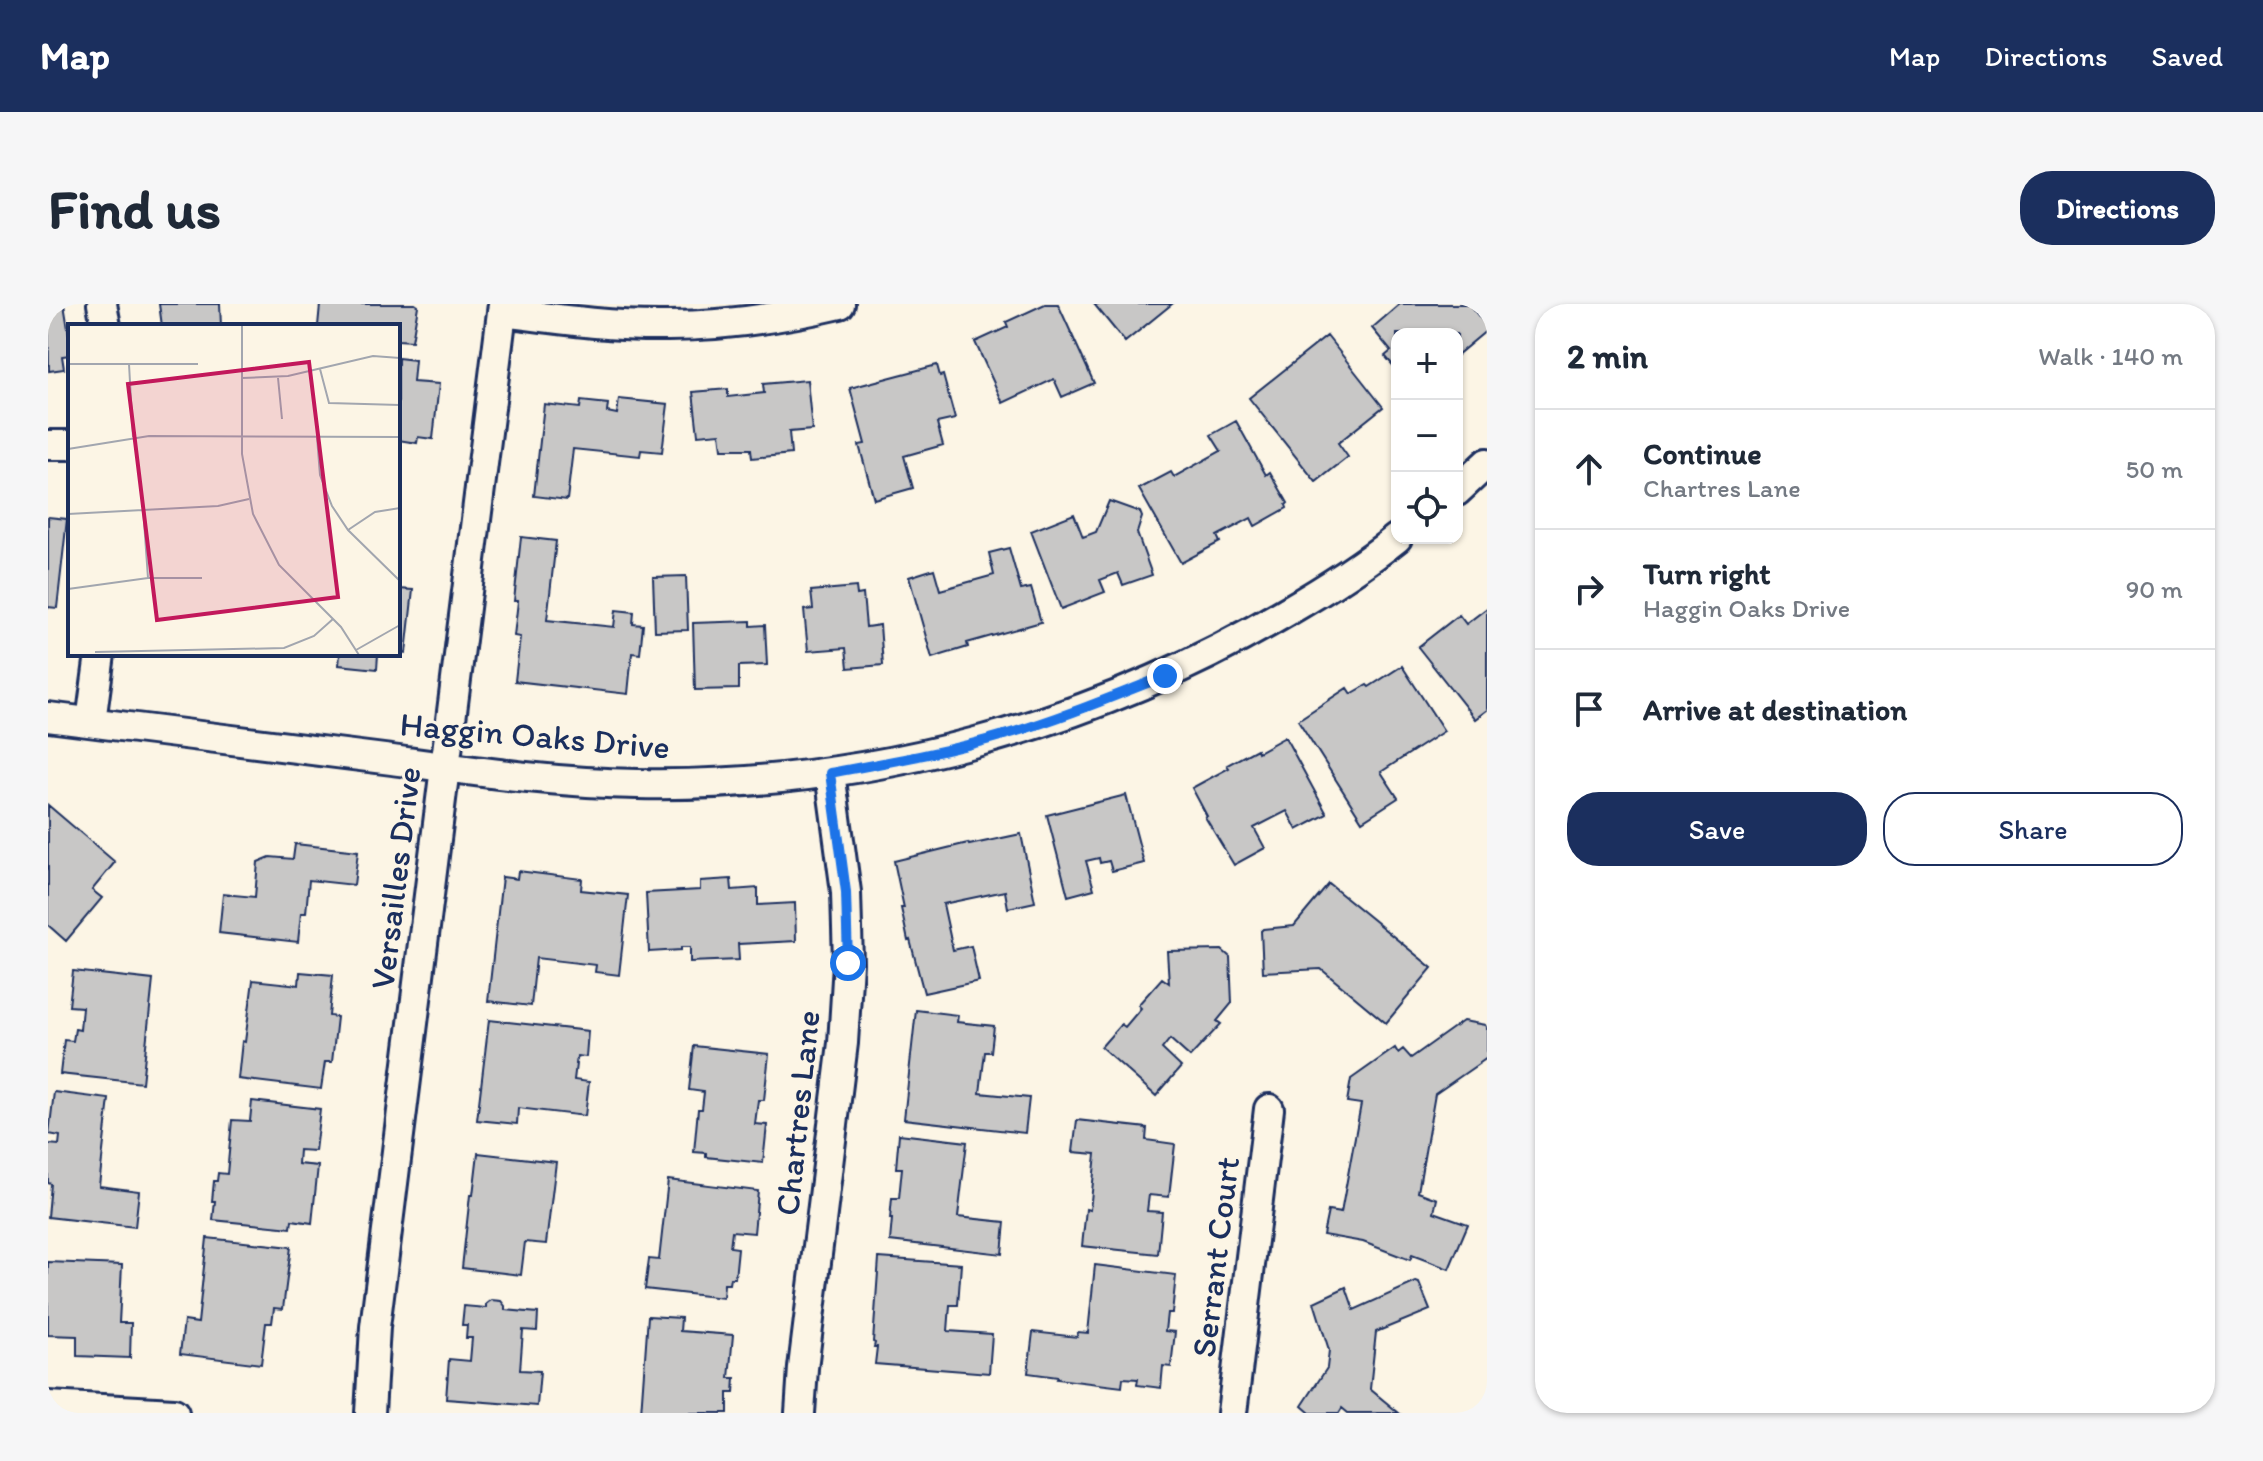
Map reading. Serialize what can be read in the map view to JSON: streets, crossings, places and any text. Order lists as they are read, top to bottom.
{
  "streets": {
    "street": [
      "Haggin Oaks Drive",
      "Versailles Drive",
      "Chartres Lane",
      "Serrant Court"
    ]
  },
  "crossings": [
    ["Haggin Oaks Drive", "Versailles Drive"],
    ["Haggin Oaks Drive", "Chartres Lane"]
  ],
  "page": {
    "header": "Map",
    "nav": ["Map", "Directions", "Saved"],
    "buttons": [
      "Directions",
      ["Save", "Share"]
    ],
    "title": "Find us",
    "heading": ["2 min", "Walk · 140 m"],
    "map_buttons": ["+", "−"],
    "list": [
      ["Continue", "Chartres Lane", "50 m"],
      ["Turn right", "Haggin Oaks Drive", "90 m"],
      "Arrive at destination"
    ]
  }
}
